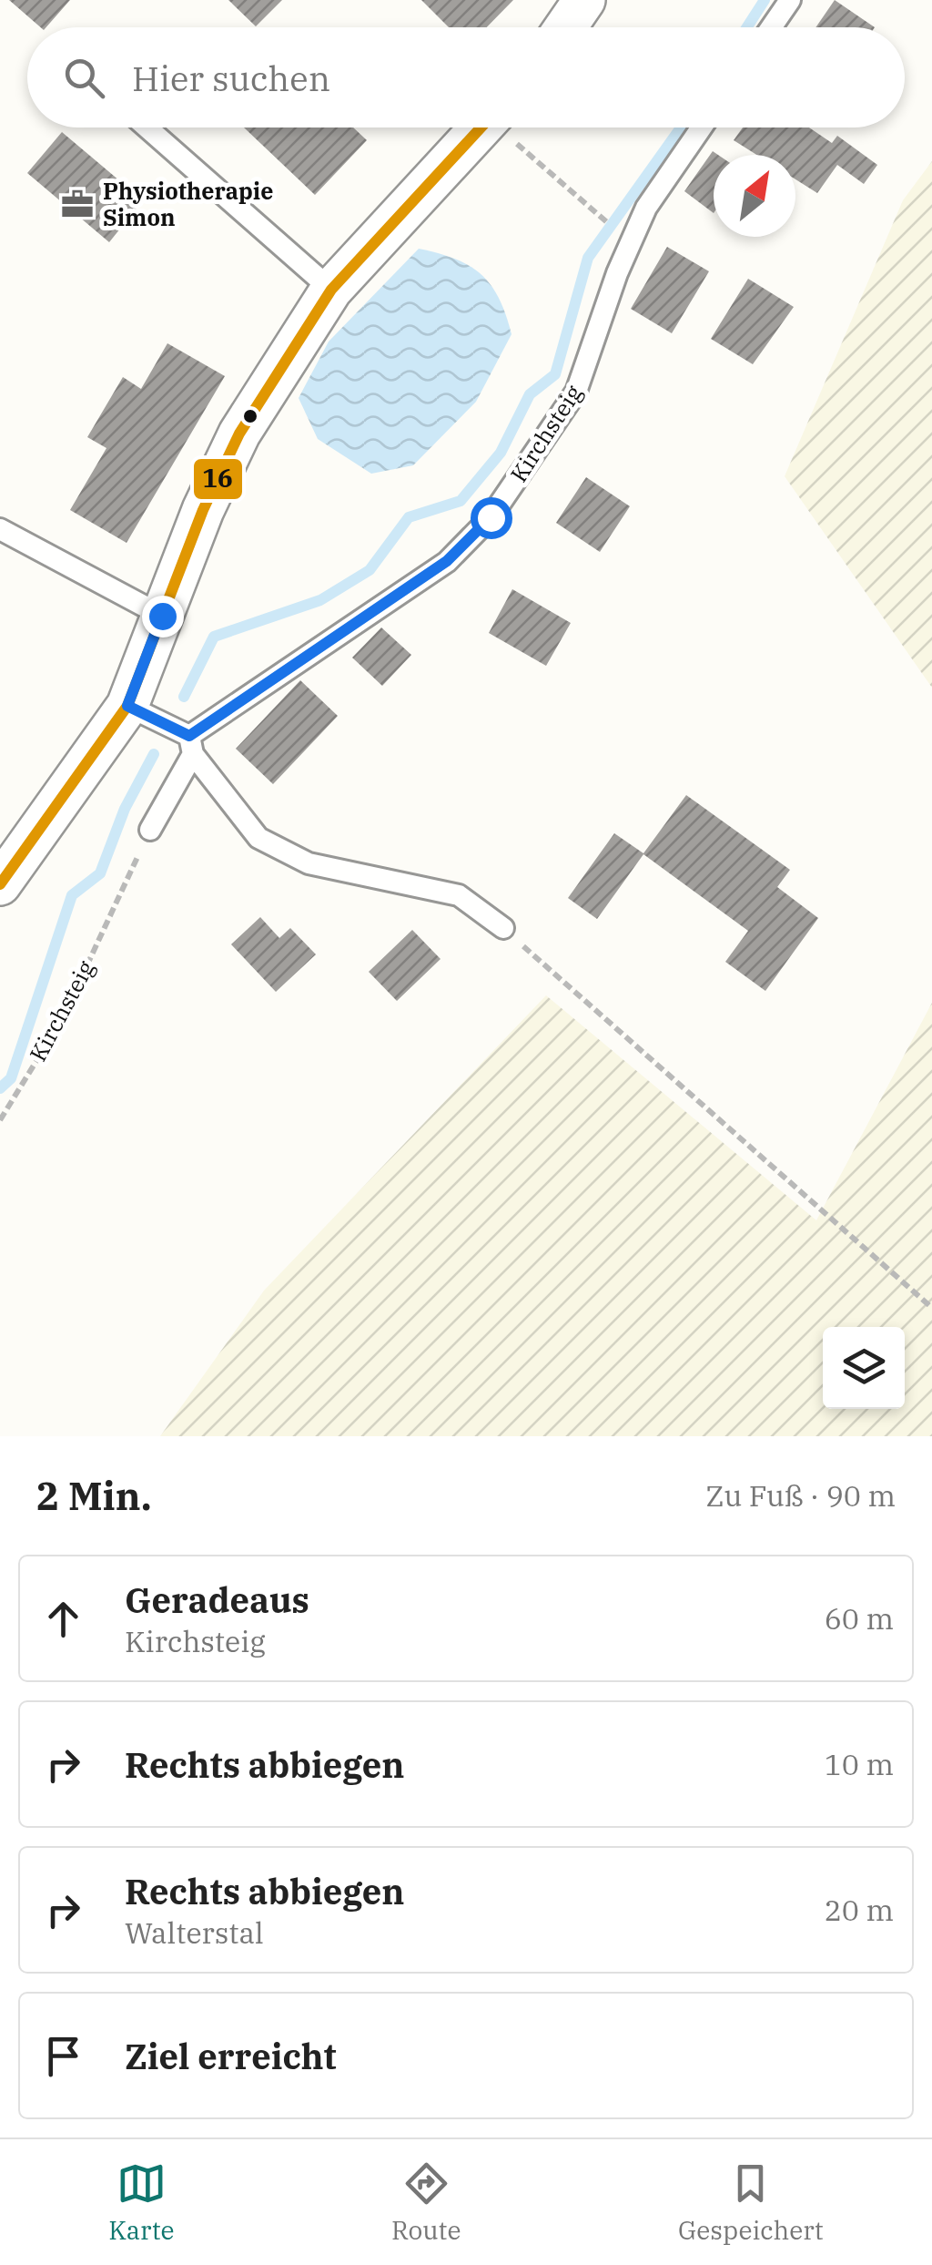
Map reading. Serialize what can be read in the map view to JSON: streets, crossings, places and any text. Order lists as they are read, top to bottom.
{
  "streets": {
    "lane": ["Kirchsteig"]
  },
  "places": {
    "office": ["Physiotherapie Simon"]
  },
  "lines": ["transit line 16"],
  "north": "top right",
  "page": {
    "search": "Hier suchen",
    "heading": ["2 Min.", "Zu Fuß · 90 m"],
    "list": [
      ["Geradeaus", "Kirchsteig", "60 m"],
      ["Rechts abbiegen", "10 m"],
      ["Rechts abbiegen", "Walterstal", "20 m"],
      "Ziel erreicht"
    ],
    "nav": ["Karte", "Route", "Gespeichert"]
  }
}
